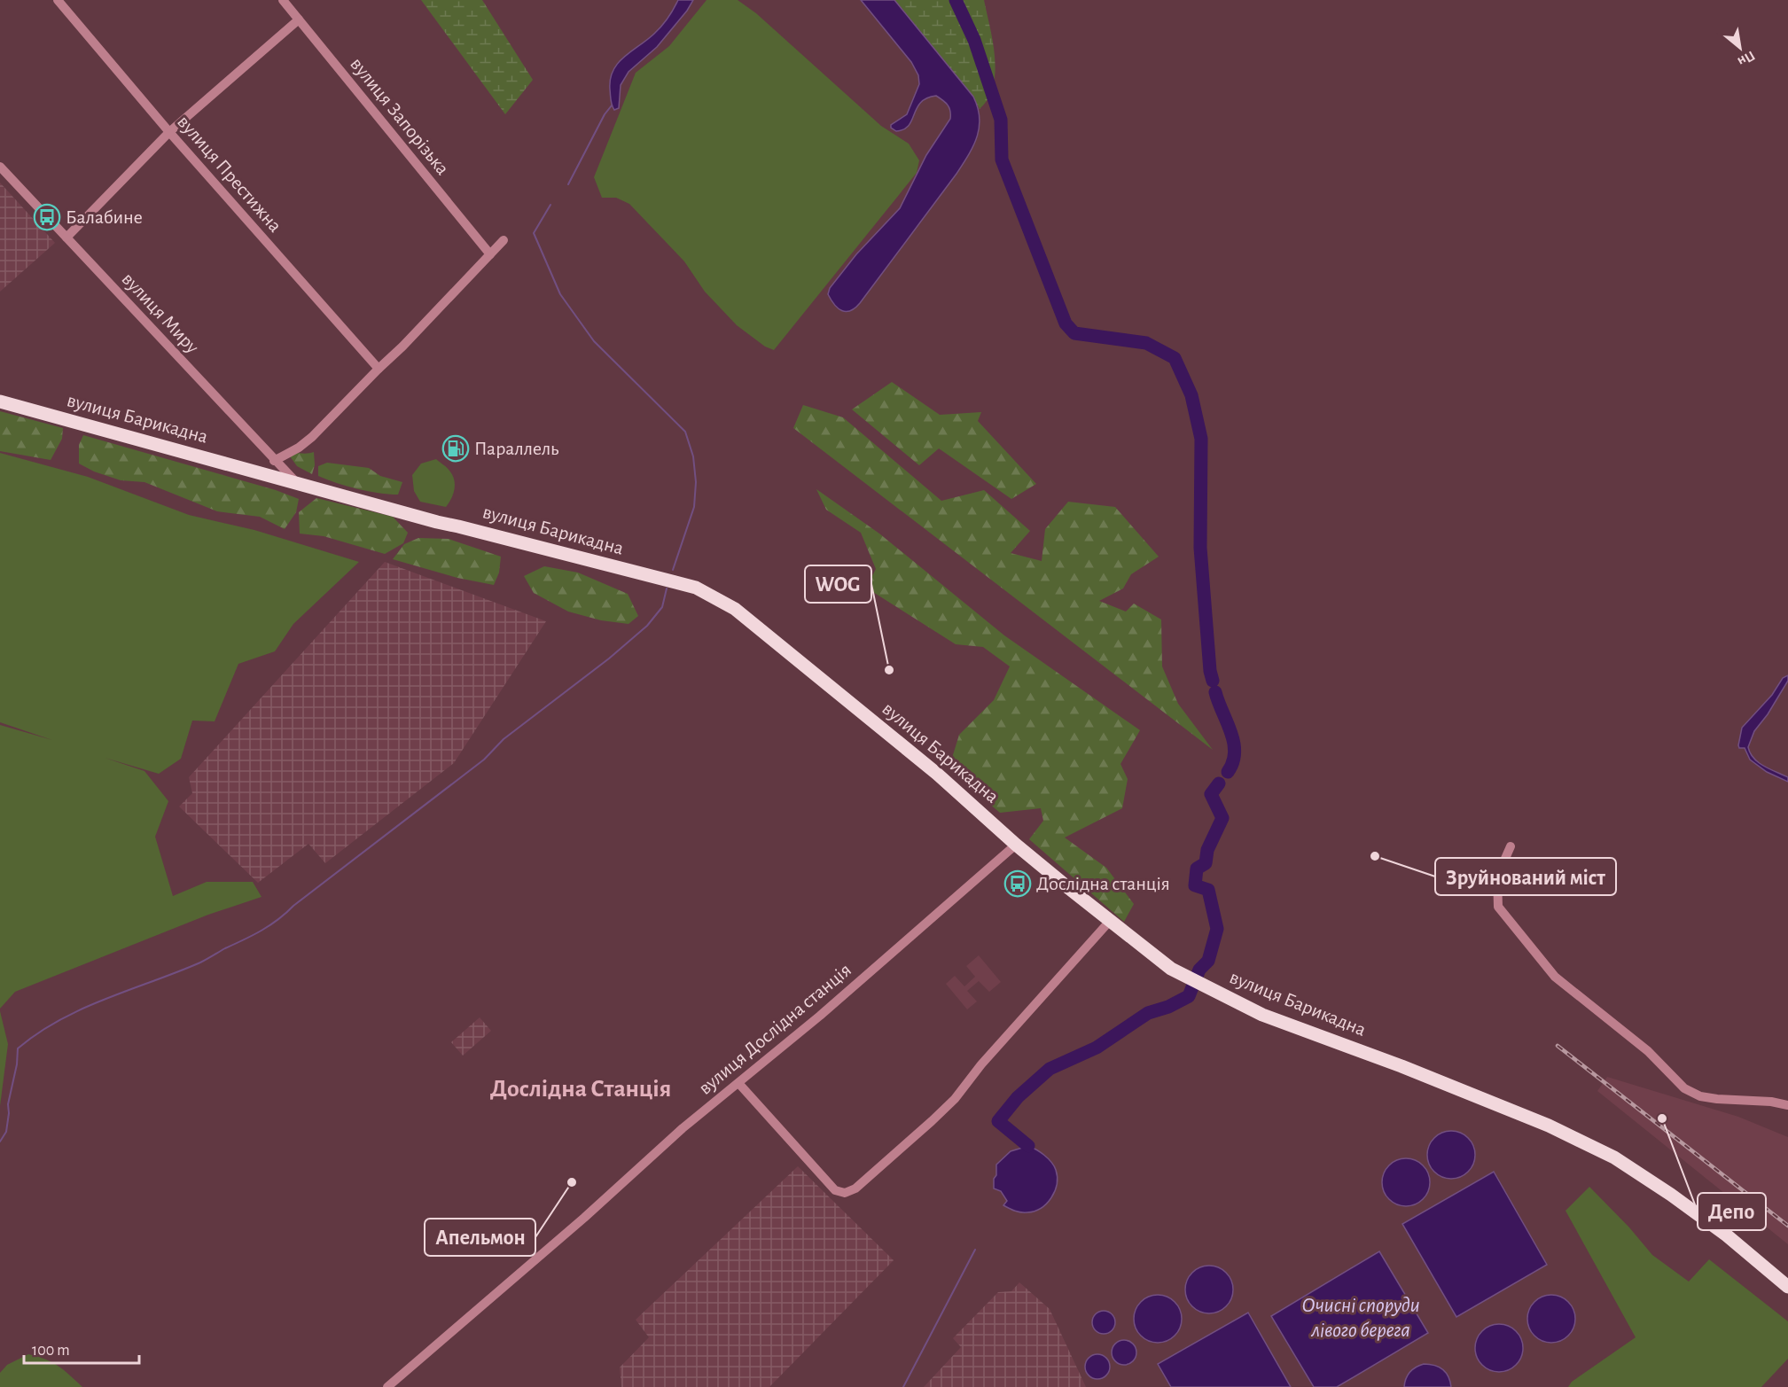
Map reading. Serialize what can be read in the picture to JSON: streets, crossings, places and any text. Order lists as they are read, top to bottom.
{
  "streets": {
    "main road": ["вулиця Барикадна"],
    "street": [
      "вулиця Запорізька",
      "вулиця Престижна",
      "вулиця Миру",
      "вулиця Дослідна станція"
    ]
  },
  "crossings": [
    ["вулиця Миру", "вулиця Барикадна"],
    ["вулиця Барикадна", "вулиця Дослідна станція"]
  ],
  "districts": ["Дослідна Станція"],
  "water": ["Очисні споруди лівого берега"],
  "places": {
    "bus stop": ["Балабине", "Дослідна станція"],
    "fuel station": ["Параллель"],
    "other": [
      "WOG",
      "Зруйнований міст",
      "Депо",
      "Апельмон"
    ]
  },
  "scale_bar": "100 m",
  "north": "bottom right"
}
